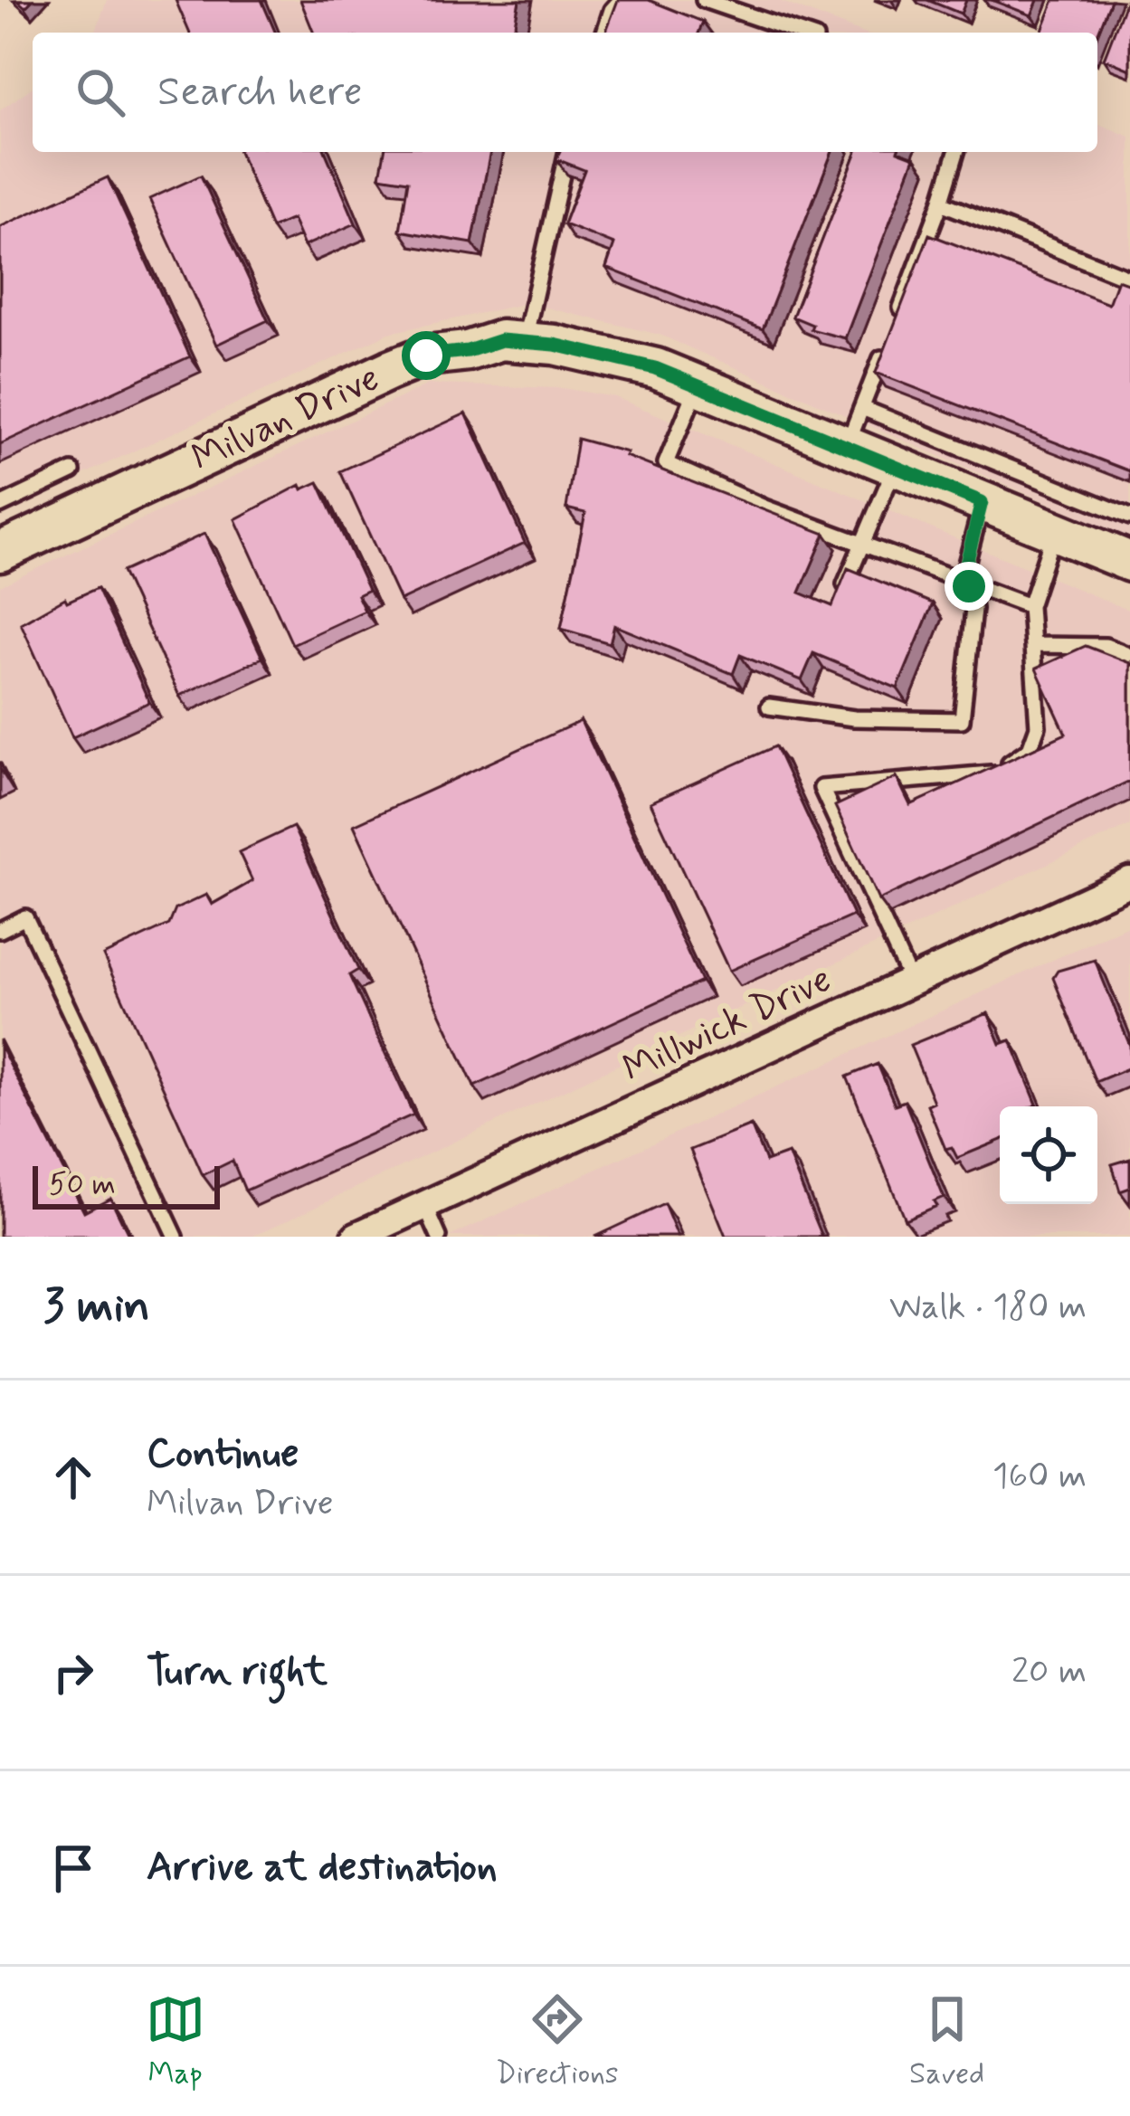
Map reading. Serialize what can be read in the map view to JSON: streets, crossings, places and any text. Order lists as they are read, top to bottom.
{
  "streets": {
    "street": ["Milvan Drive", "Millwick Drive"]
  },
  "scale_bar": "50 m",
  "page": {
    "search": "Search here",
    "scale": "50 m",
    "heading": ["3 min", "Walk · 180 m"],
    "list": [
      ["Continue", "Milvan Drive", "160 m"],
      ["Turn right", "20 m"],
      "Arrive at destination"
    ],
    "nav": ["Map", "Directions", "Saved"]
  }
}
